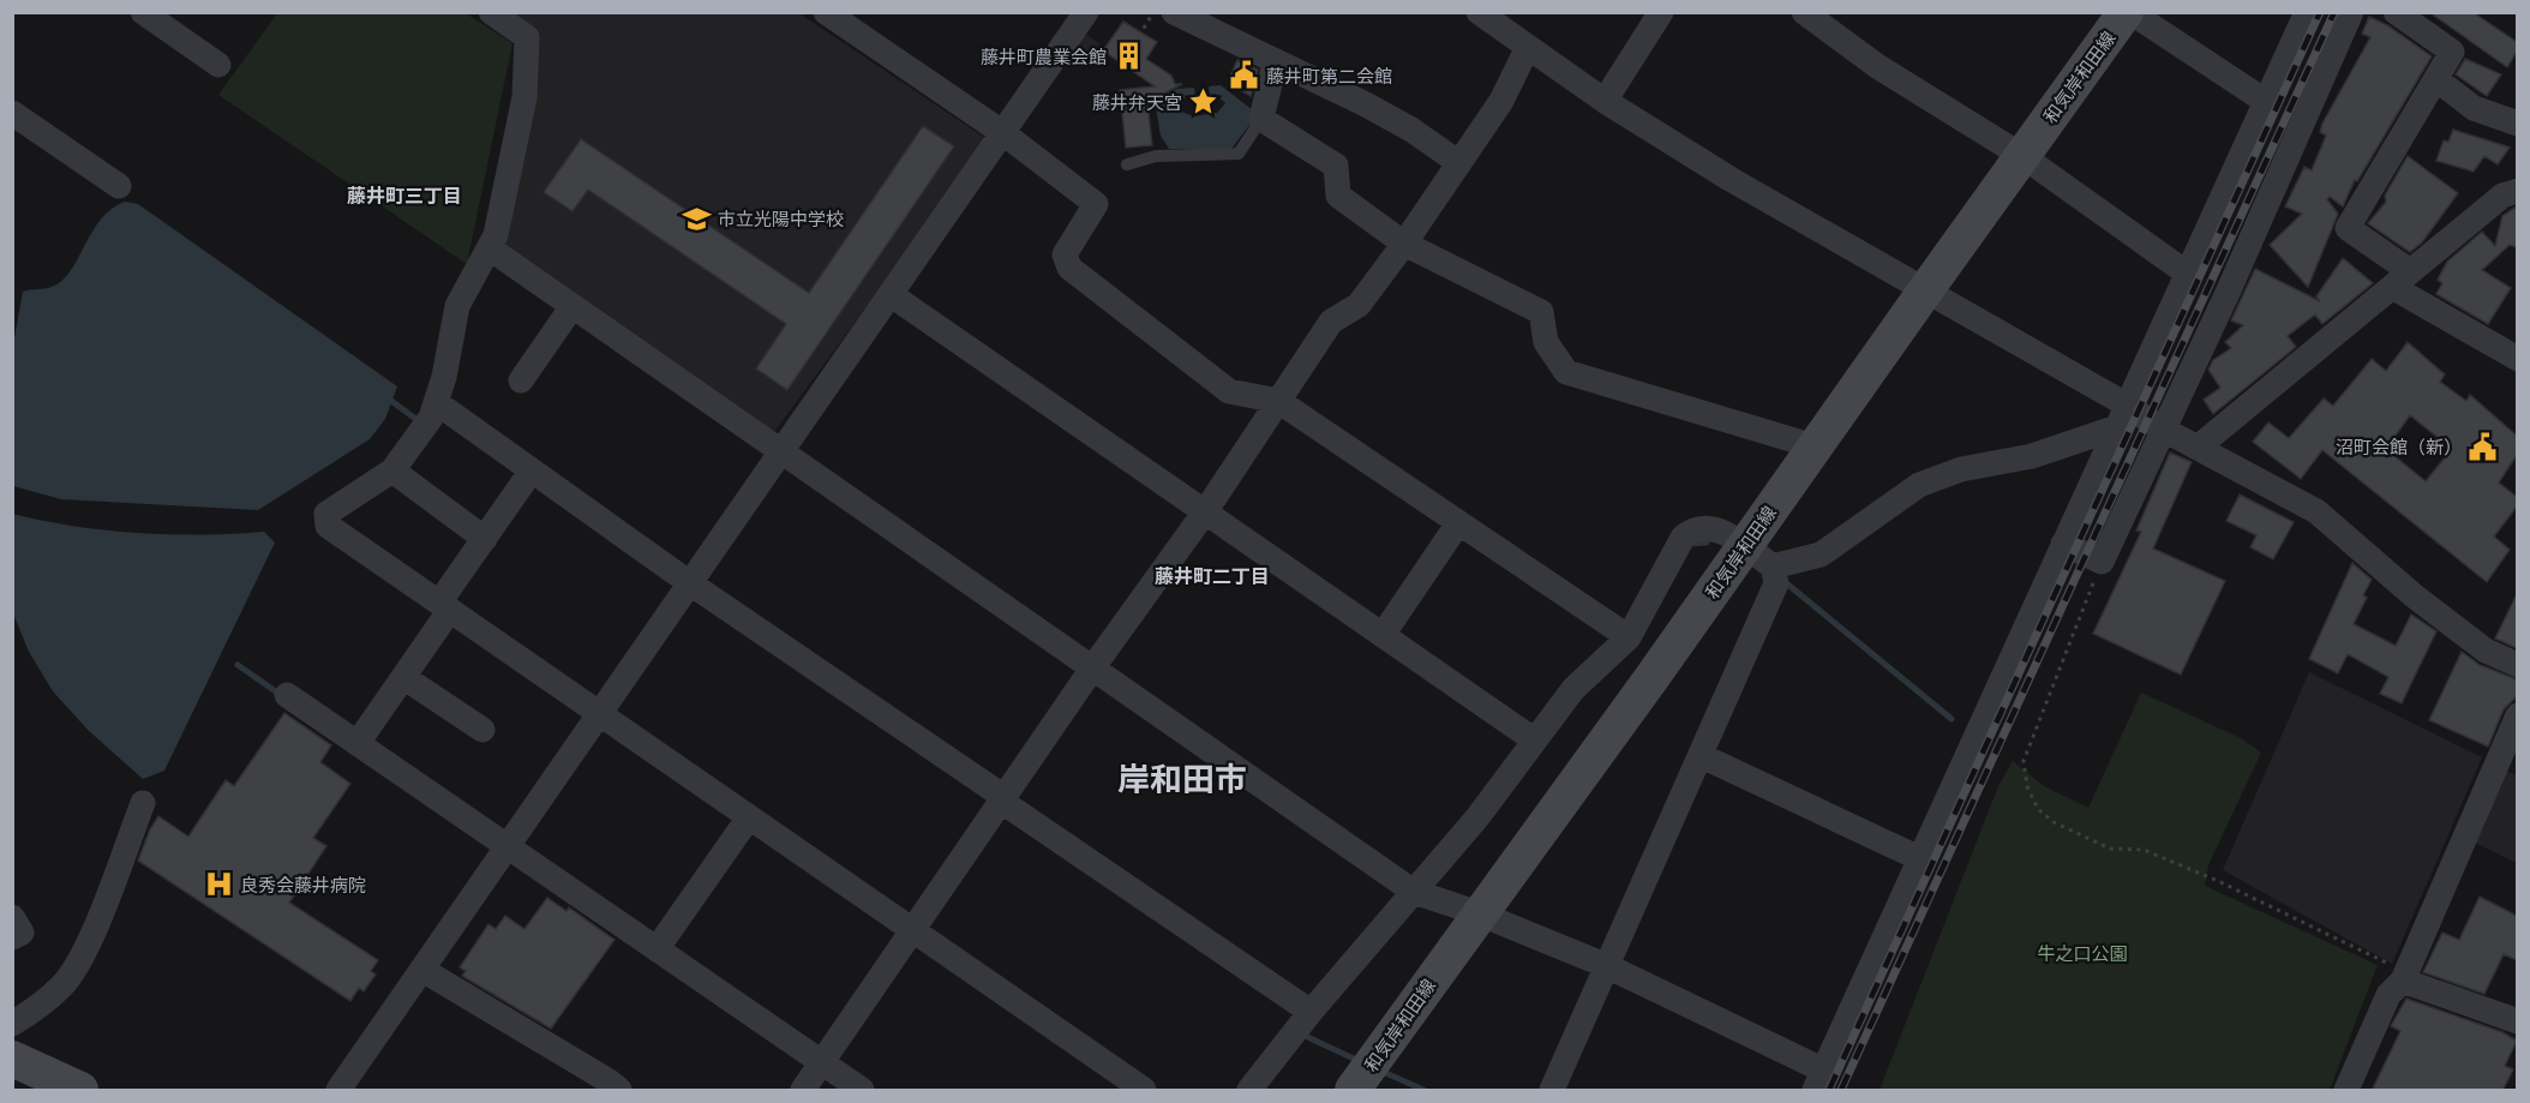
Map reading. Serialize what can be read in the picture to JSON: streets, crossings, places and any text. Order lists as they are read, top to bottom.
{
  "streets": {
    "main road": ["和気岸和田線"]
  },
  "districts": ["藤井町三丁目", "藤井町二丁目", "岸和田市"],
  "parks": ["牛之口公園"],
  "places": {
    "building": ["藤井町農業会館"],
    "public building": ["藤井町第二会館", "沼町会館（新）"],
    "place": ["藤井弁天宮"],
    "school or university": ["市立光陽中学校"],
    "hospital": ["良秀会藤井病院"]
  }
}
